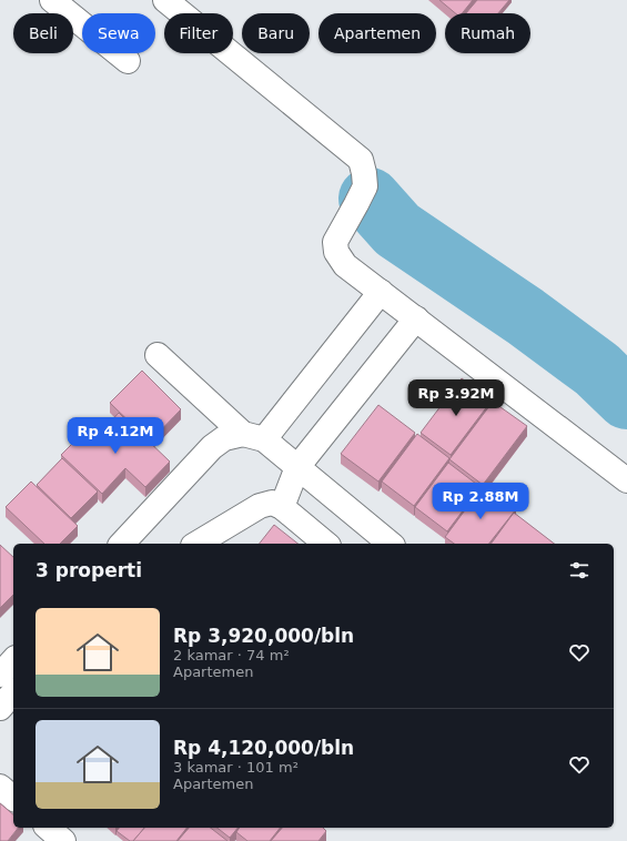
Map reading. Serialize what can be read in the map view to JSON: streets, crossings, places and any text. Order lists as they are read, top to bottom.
{
  "page": {
    "chip": [
      "Beli",
      "Sewa",
      "Filter",
      "Baru",
      "Apartemen",
      "Rumah"
    ],
    "price": ["Rp 3.92M", "Rp 4.12M", "Rp 2.88M"],
    "heading": "3 properti",
    "list": [
      {
        "name": "Rp 3,920,000/bln",
        "note": "2 kamar · 74 m² · Apartemen"
      },
      {
        "name": "Rp 4,120,000/bln",
        "note": "3 kamar · 101 m² · Apartemen"
      }
    ]
  }
}
